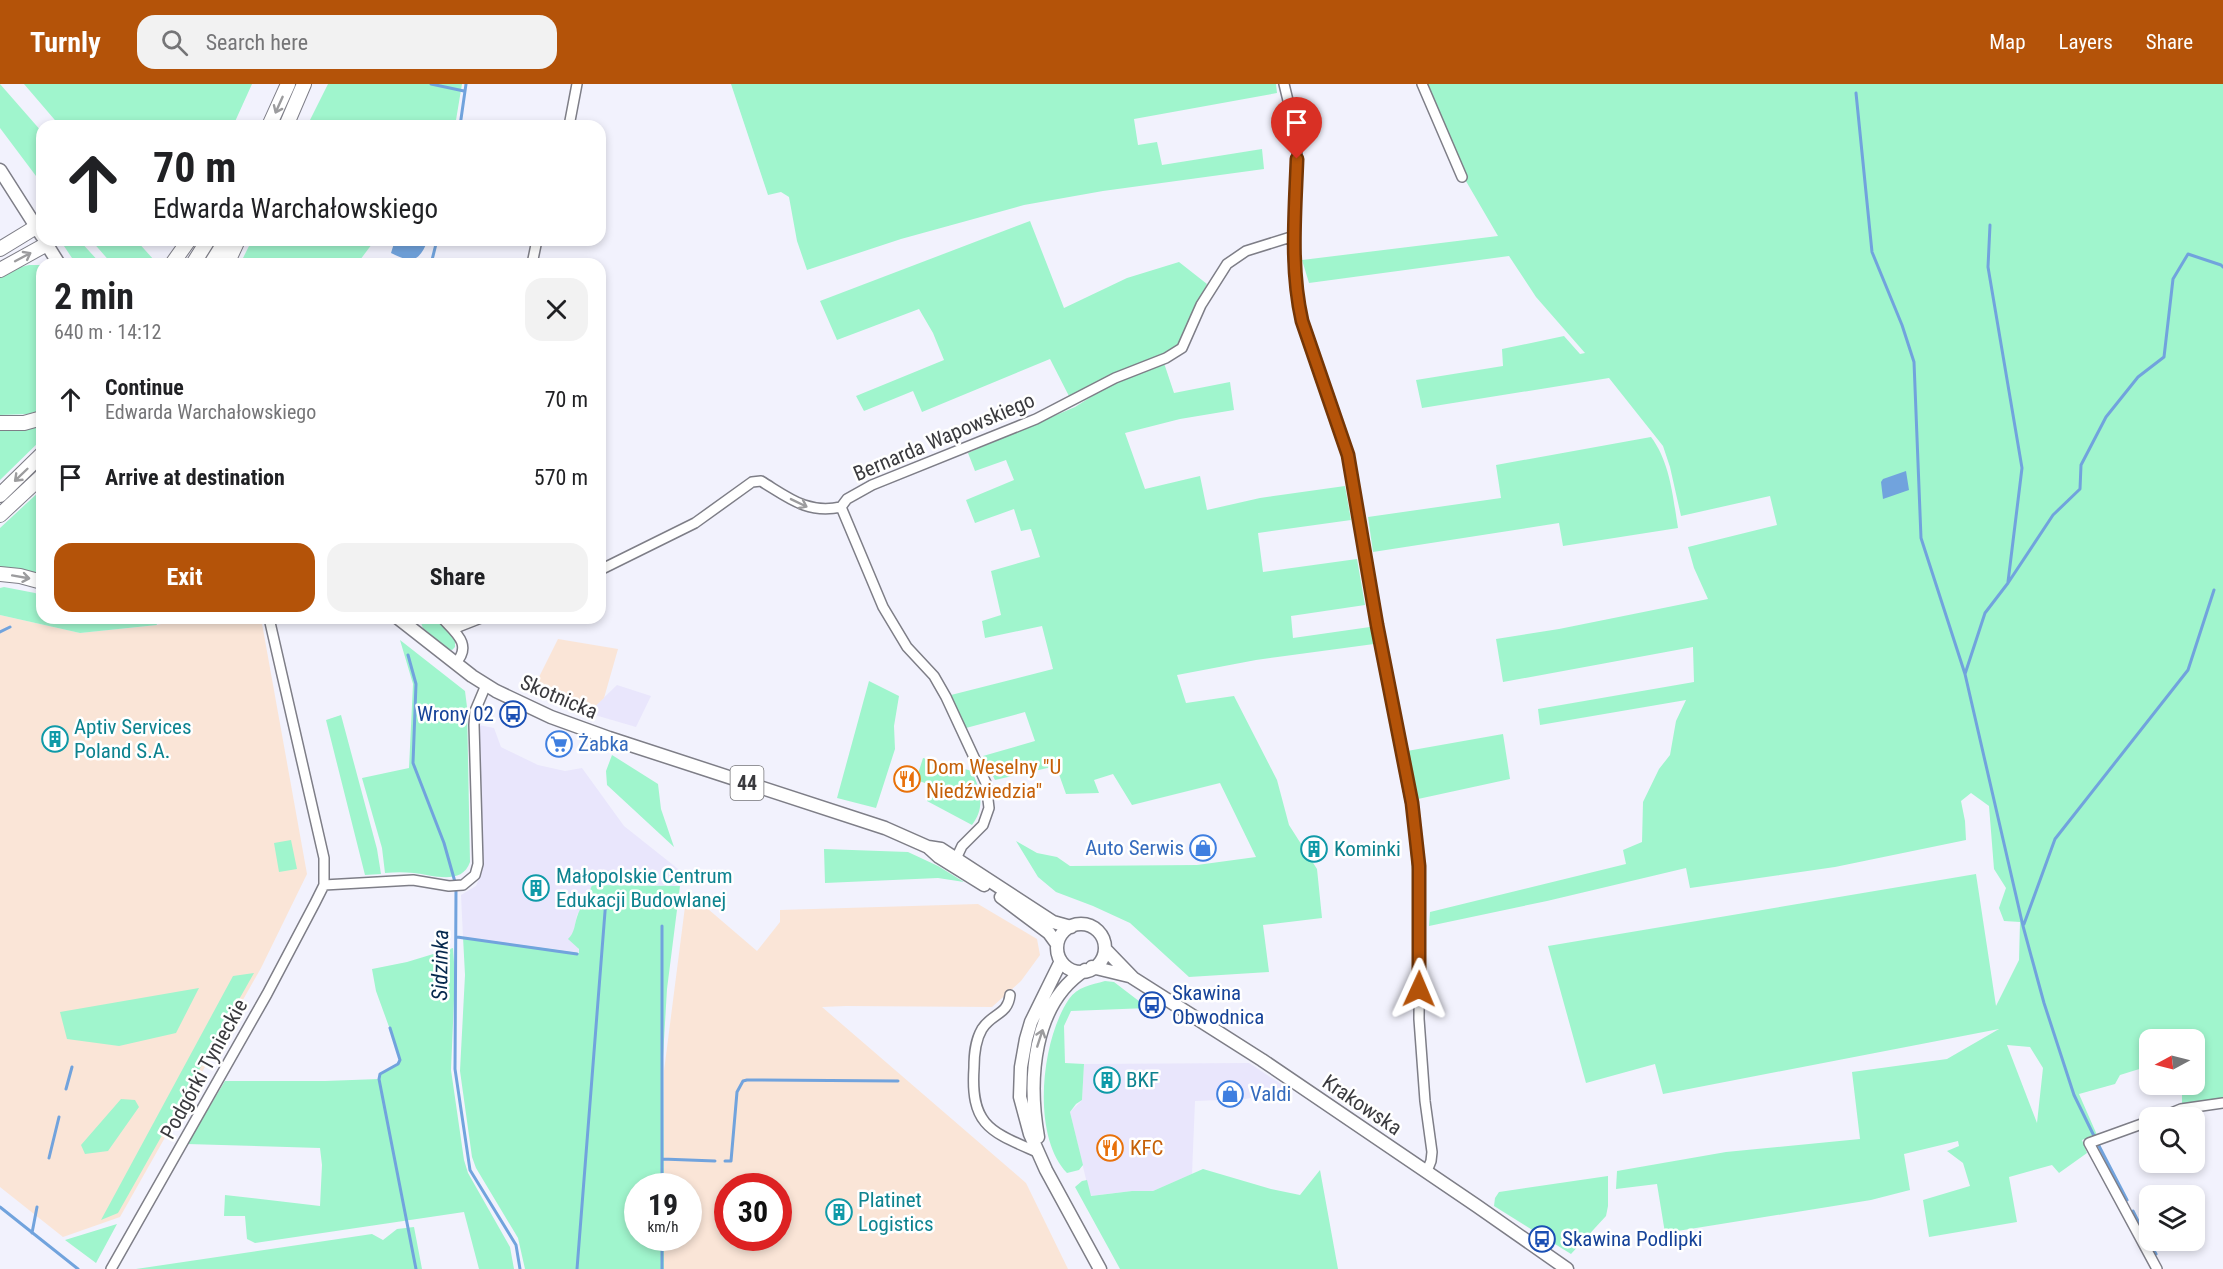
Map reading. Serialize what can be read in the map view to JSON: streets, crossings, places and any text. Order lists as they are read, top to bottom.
{
  "streets": {
    "main road": ["Skotnicka", "44", "Krakowska"],
    "street": ["Bernarda Wapowskiego", "Podgórki Tynieckie"]
  },
  "crossings": [
    ["Bernarda Wapowskiego", "Skotnicka"],
    ["Skotnicka", "44"],
    ["Skotnicka", "Krakowska"],
    ["44", "Krakowska"]
  ],
  "water": ["Sidzinka"],
  "places": {
    "bus stop": ["Wrony 02", "Skawina Obwodnica", "Skawina Podlipki"],
    "building": [
      "Aptiv Services Poland S.A.",
      "Kominki",
      "Małopolskie Centrum Edukacji Budowlanej",
      "BKF",
      "Platinet Logistics"
    ],
    "supermarket": ["Żabka"],
    "restaurant": ["Dom Weselny \"U Niedźwiedzia\"", "KFC"],
    "shop": ["Auto Serwis", "Valdi"]
  },
  "north": "left",
  "page": {
    "header": "Turnly",
    "search": "Search here",
    "nav": ["Map", "Layers", "Share"],
    "turn": ["70 m", "Edwarda Warchałowskiego"],
    "heading": ["2 min", "640 m · 14:12"],
    "list": [
      {
        "name": "Continue",
        "note": "Edwarda Warchałowskiego",
        "value": "70 m"
      },
      {
        "name": "Arrive at destination",
        "value": "570 m"
      }
    ],
    "buttons": ["Exit", "Share"],
    "speed": "19 km/h",
    "limit": "30"
  }
}
